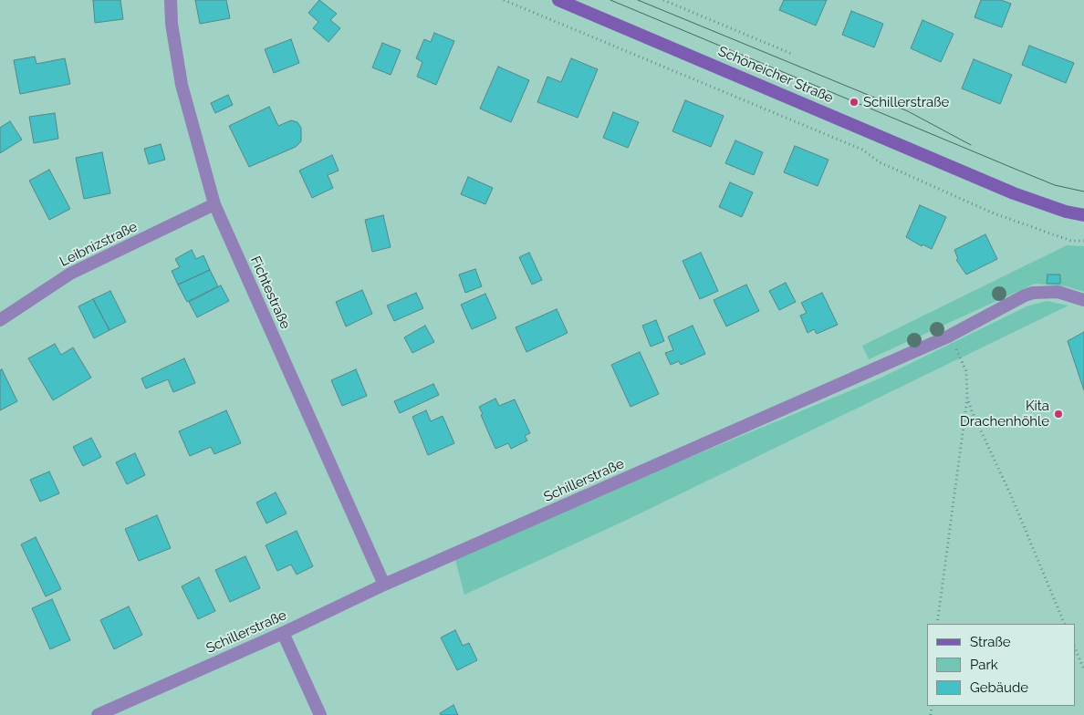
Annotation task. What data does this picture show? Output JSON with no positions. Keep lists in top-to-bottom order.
{
  "streets": {
    "main road": ["Schöneicher Straße"],
    "street": ["Leibnizstraße", "Fichtestraße", "Schillerstraße"]
  },
  "crossings": [
    ["Leibnizstraße", "Fichtestraße"],
    ["Fichtestraße", "Schillerstraße"]
  ],
  "places": ["Schillerstraße", "Kita Drachenhöhle"],
  "legend": ["Straße", "Park", "Gebäude"]
}
